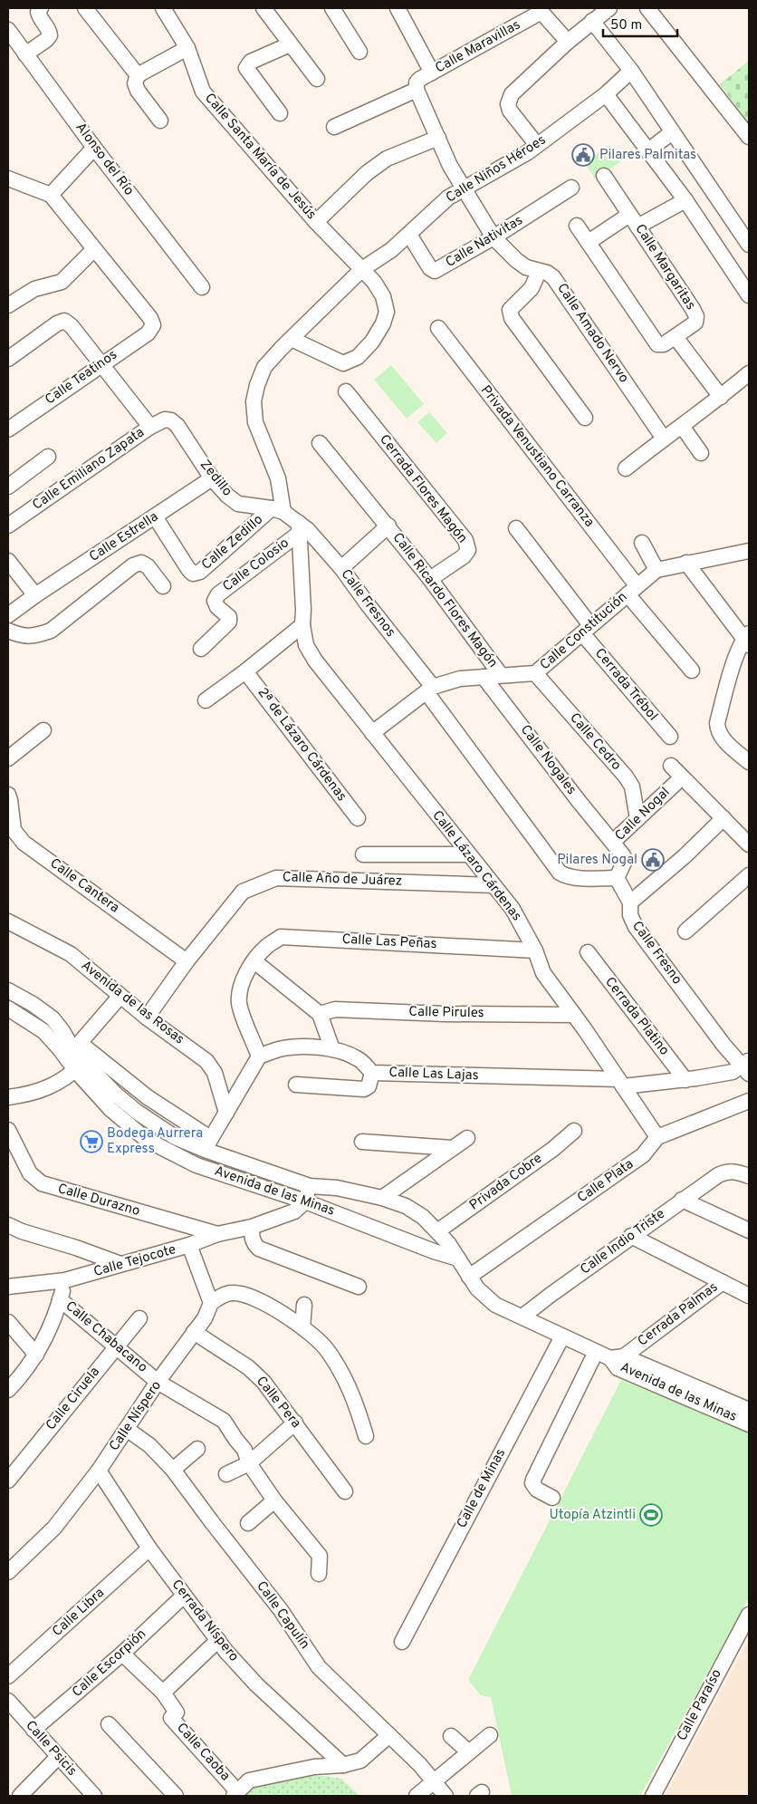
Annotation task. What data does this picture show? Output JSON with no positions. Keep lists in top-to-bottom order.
{
  "streets": {
    "street": [
      "Calle Maravillas",
      "Calle Santa María de Jesús",
      "Alonso del Río",
      "Calle Niños Héroes",
      "Calle Nativitas",
      "Calle Margaritas",
      "Calle Amado Nervo",
      "Calle Teatinos",
      "Privada Venustiano Carranza",
      "Calle Emiliano Zapata",
      "Zedillo",
      "Cerrada Flores Magón",
      "Calle Estrella",
      "Calle Zedillo",
      "Calle Colosio",
      "Calle Ricardo Flores Magón",
      "Calle Fresnos",
      "Calle Constitución",
      "Cerrada Trébol",
      "Calle Cedro",
      "2ª de Lázaro Cárdenas",
      "Calle Nogales",
      "Calle Nogal",
      "Calle Lázaro Cárdenas",
      "Calle Año de Juárez",
      "Calle Cantera",
      "Calle Las Peñas",
      "Calle Fresno",
      "Avenida de las Rosas",
      "Calle Pirules",
      "Cerrada Platino",
      "Calle Las Lajas",
      "Calle Plata",
      "Privada Cobre",
      "Avenida de las Minas",
      "Calle Durazno",
      "Calle Indio Triste",
      "Calle Tejocote",
      "Cerrada Palmas",
      "Calle Chabacano",
      "Calle Ciruela",
      "Calle Pera",
      "Calle Níspero",
      "Calle de Minas",
      "Calle Libra",
      "Calle Capulín",
      "Cerrada Níspero",
      "Calle Escorpión",
      "Calle Paraíso",
      "Calle Psicis",
      "Calle Caoba"
    ]
  },
  "crossings": [
    ["Calle Maravillas", "Calle Amado Nervo"],
    ["Calle Santa María de Jesús", "Calle Niños Héroes"],
    ["Calle Niños Héroes", "Calle Nativitas"],
    ["Calle Niños Héroes", "Calle Amado Nervo"],
    ["Calle Niños Héroes", "Zedillo"],
    ["Calle Niños Héroes", "Calle Zedillo"],
    ["Calle Nativitas", "Calle Amado Nervo"],
    ["Privada Venustiano Carranza", "Calle Constitución"],
    ["Calle Emiliano Zapata", "Zedillo"],
    ["Zedillo", "Calle Estrella"],
    ["Zedillo", "Calle Zedillo"],
    ["Zedillo", "Calle Colosio"],
    ["Zedillo", "Calle Fresnos"],
    ["Zedillo", "Calle Lázaro Cárdenas"],
    ["Cerrada Flores Magón", "Calle Ricardo Flores Magón"],
    ["Calle Estrella", "Calle Zedillo"],
    ["Calle Colosio", "Calle Fresnos"],
    ["Calle Colosio", "Calle Lázaro Cárdenas"],
    ["Calle Ricardo Flores Magón", "Calle Constitución"],
    ["Calle Fresnos", "Calle Constitución"],
    ["Calle Fresnos", "Calle Lázaro Cárdenas"],
    ["Calle Constitución", "Cerrada Trébol"],
    ["Calle Constitución", "Calle Cedro"],
    ["Calle Constitución", "Calle Nogales"],
    ["Calle Constitución", "Calle Lázaro Cárdenas"],
    ["Calle Cedro", "Calle Nogal"],
    ["Calle Nogales", "Calle Nogal"],
    ["Calle Nogal", "Calle Fresno"],
    ["Calle Lázaro Cárdenas", "Calle Año de Juárez"],
    ["Calle Lázaro Cárdenas", "Calle Las Peñas"],
    ["Calle Lázaro Cárdenas", "Calle Pirules"],
    ["Calle Lázaro Cárdenas", "Calle Las Lajas"],
    ["Calle Lázaro Cárdenas", "Calle Plata"],
    ["Calle Año de Juárez", "Calle Cantera"],
    ["Calle Año de Juárez", "Avenida de las Rosas"],
    ["Calle Las Peñas", "Calle Las Lajas"],
    ["Calle Fresno", "Calle Las Lajas"],
    ["Cerrada Platino", "Calle Las Lajas"],
    ["Calle Plata", "Avenida de las Minas"],
    ["Privada Cobre", "Avenida de las Minas"],
    ["Avenida de las Minas", "Calle Indio Triste"],
    ["Avenida de las Minas", "Calle Tejocote"],
    ["Avenida de las Minas", "Cerrada Palmas"],
    ["Avenida de las Minas", "Calle de Minas"],
    ["Calle Durazno", "Calle Tejocote"],
    ["Calle Chabacano", "Calle Ciruela"],
    ["Calle Chabacano", "Calle Níspero"],
    ["Calle Pera", "Calle Níspero"],
    ["Calle Níspero", "Calle Capulín"],
    ["Calle Níspero", "Cerrada Níspero"],
    ["Calle Libra", "Cerrada Níspero"],
    ["Cerrada Níspero", "Calle Escorpión"],
    ["Calle Escorpión", "Calle Psicis"]
  ],
  "places": {
    "public building": ["Pilares Palmitas", "Pilares Nogal"],
    "supermarket": ["Bodega Aurrera Express"],
    "sports": ["Utopía Atzintli"]
  },
  "scale_bar": "50 m"
}
